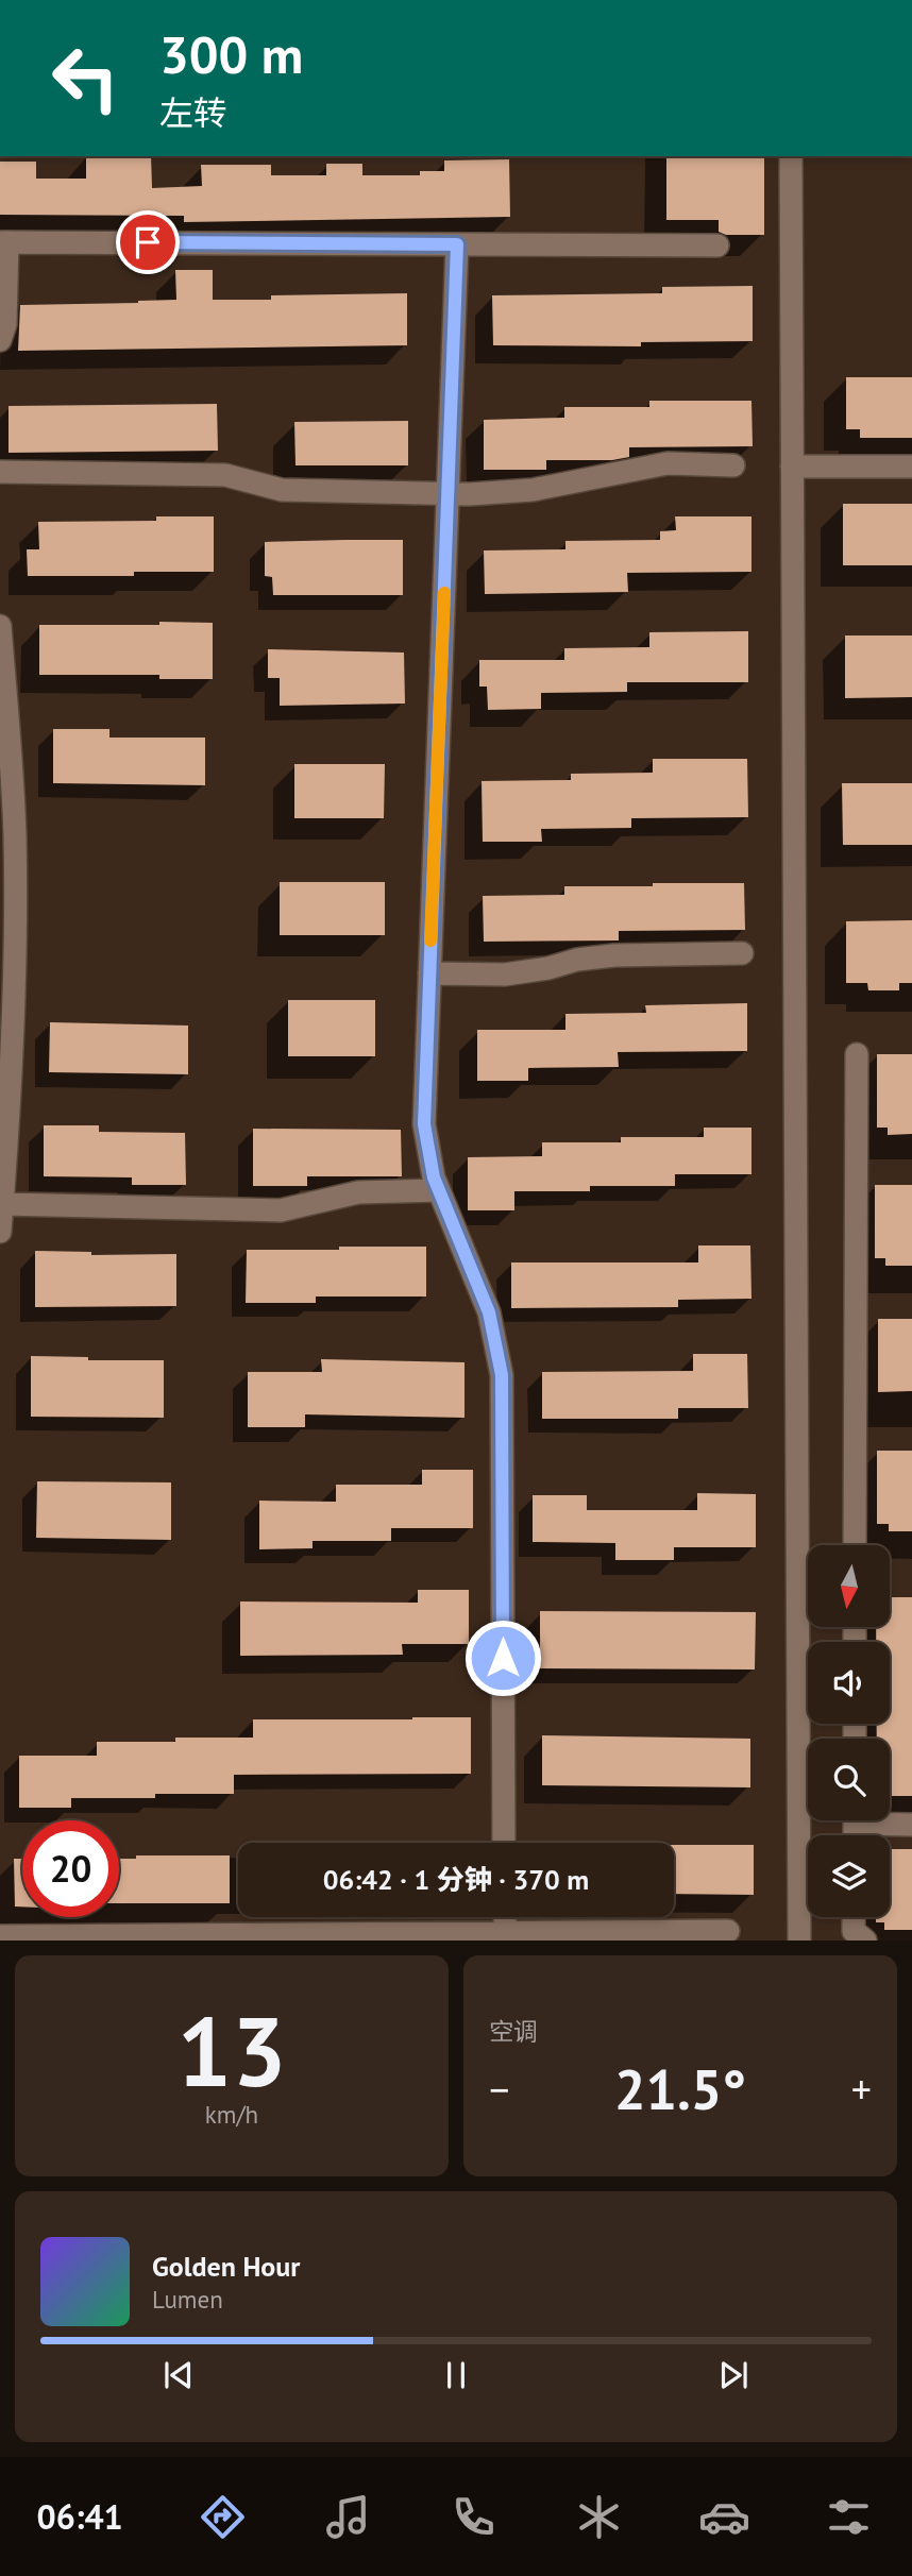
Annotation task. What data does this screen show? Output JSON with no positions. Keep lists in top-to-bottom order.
{
  "north": "bottom",
  "page": {
    "turn": ["300 m", "左转"],
    "limit": "20",
    "trip": "06:42 · 1 分钟 · 370 m",
    "tile": [
      ["13", "km/h"],
      "空调"
    ],
    "heat": ["−", "21.5°", "+"],
    "song": ["Golden Hour", "Lumen"],
    "tabs": "06:41"
  }
}
